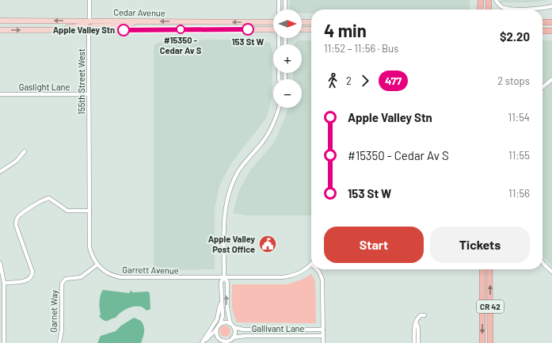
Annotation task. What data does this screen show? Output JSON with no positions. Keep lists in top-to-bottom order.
{
  "streets": {
    "highway": ["CR 42"],
    "main road": ["Cedar Avenue"],
    "street": [
      "155th Street West",
      "Gaslight Lane",
      "Garrett Avenue",
      "Garnet Way",
      "Gallivant Lane"
    ]
  },
  "crossings": [
    ["Cedar Avenue", "155th Street West"],
    ["155th Street West", "Gaslight Lane"],
    ["155th Street West", "Garrett Avenue"],
    ["Garrett Avenue", "Garnet Way"]
  ],
  "places": {
    "other": ["#15350 - Cedar Av S", "153 St W", "Apple Valley Stn"],
    "public building": ["Apple Valley Post Office"]
  },
  "lines": ["bus line 477"],
  "north": "right",
  "page": {
    "map_buttons": ["+", "−"],
    "heading": ["4 min", "11:52 – 11:56 · Bus", "$2.20"],
    "legs": ["2", "477", "2 stops"],
    "list": [
      {
        "name": "Apple Valley Stn",
        "value": "11:54"
      },
      {
        "name": "#15350 - Cedar Av S",
        "value": "11:55"
      },
      {
        "name": "153 St W",
        "value": "11:56"
      }
    ],
    "buttons": ["Start", "Tickets"]
  }
}
